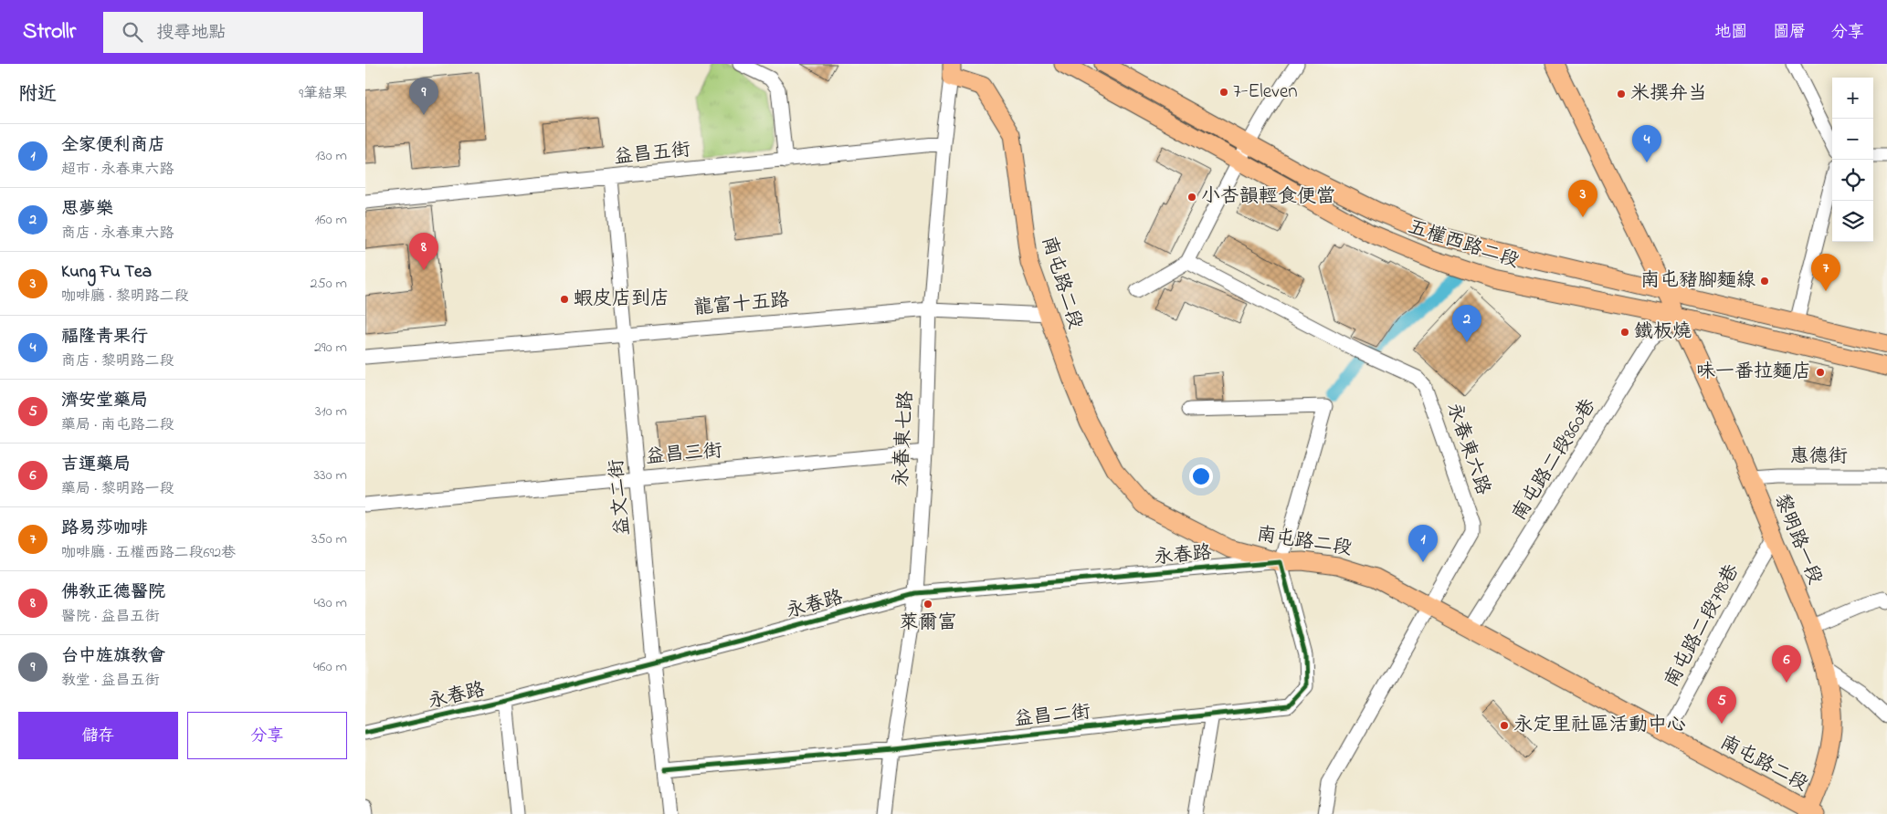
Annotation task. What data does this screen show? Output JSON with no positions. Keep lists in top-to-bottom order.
{
  "streets": {
    "main road": ["五權西路二段", "南屯路二段", "黎明路一段"],
    "street": [
      "益昌五街",
      "龍富十五路",
      "永春東七路",
      "永春東六路",
      "益昌三街",
      "惠德街",
      "南屯路二段860巷",
      "益文二街",
      "永春路",
      "南屯路二段798巷",
      "益昌二街"
    ]
  },
  "crossings": [
    ["益昌五街", "永春東七路"],
    ["益昌五街", "益文二街"],
    ["五權西路二段", "南屯路二段860巷"],
    ["五權西路二段", "黎明路一段"],
    ["南屯路二段", "龍富十五路"],
    ["南屯路二段", "永春東七路"],
    ["南屯路二段", "永春東六路"],
    ["南屯路二段", "南屯路二段860巷"],
    ["南屯路二段", "黎明路一段"],
    ["南屯路二段", "永春路"],
    ["南屯路二段", "南屯路二段798巷"],
    ["南屯路二段", "益昌二街"],
    ["龍富十五路", "永春東七路"],
    ["龍富十五路", "益文二街"],
    ["永春東七路", "益昌三街"],
    ["永春東七路", "永春路"],
    ["永春東七路", "益昌二街"],
    ["益昌三街", "益文二街"],
    ["惠德街", "黎明路一段"],
    ["南屯路二段860巷", "黎明路一段"],
    ["益文二街", "永春路"],
    ["益文二街", "益昌二街"],
    ["黎明路一段", "南屯路二段798巷"],
    ["永春路", "益昌二街"]
  ],
  "places": [
    "7-Eleven",
    "米撰弁当",
    "小杏韻輕食便當",
    "南屯豬腳麵線",
    "蝦皮店到店",
    "鐵板燒",
    "味一番拉麵店",
    "萊爾富",
    "永定里社區活動中心"
  ],
  "page": {
    "header": "Strollr",
    "search": "搜尋地點",
    "nav": ["地圖", "圖層", "分享"],
    "heading": ["附近", "9筆結果"],
    "map_buttons": ["+", "−"],
    "pins": [
      "9",
      "4",
      "3",
      "8",
      "7",
      "2",
      "1",
      "6",
      "5"
    ],
    "list": [
      {
        "mark": "1",
        "name": "全家便利商店",
        "note": "超市 · 永春東六路",
        "value": "130 m"
      },
      {
        "mark": "2",
        "name": "思夢樂",
        "note": "商店 · 永春東六路",
        "value": "160 m"
      },
      {
        "mark": "3",
        "name": "Kung Fu Tea",
        "note": "咖啡廳 · 黎明路二段",
        "value": "250 m"
      },
      {
        "mark": "4",
        "name": "福隆青果行",
        "note": "商店 · 黎明路二段",
        "value": "290 m"
      },
      {
        "mark": "5",
        "name": "濟安堂藥局",
        "note": "藥局 · 南屯路二段",
        "value": "310 m"
      },
      {
        "mark": "6",
        "name": "吉運藥局",
        "note": "藥局 · 黎明路一段",
        "value": "330 m"
      },
      {
        "mark": "7",
        "name": "路易莎咖啡",
        "note": "咖啡廳 · 五權西路二段692巷",
        "value": "350 m"
      },
      {
        "mark": "8",
        "name": "佛教正德醫院",
        "note": "醫院 · 益昌五街",
        "value": "430 m"
      },
      {
        "mark": "9",
        "name": "台中旌旗教會",
        "note": "教堂 · 益昌五街",
        "value": "460 m"
      }
    ],
    "buttons": ["儲存", "分享"]
  }
}
